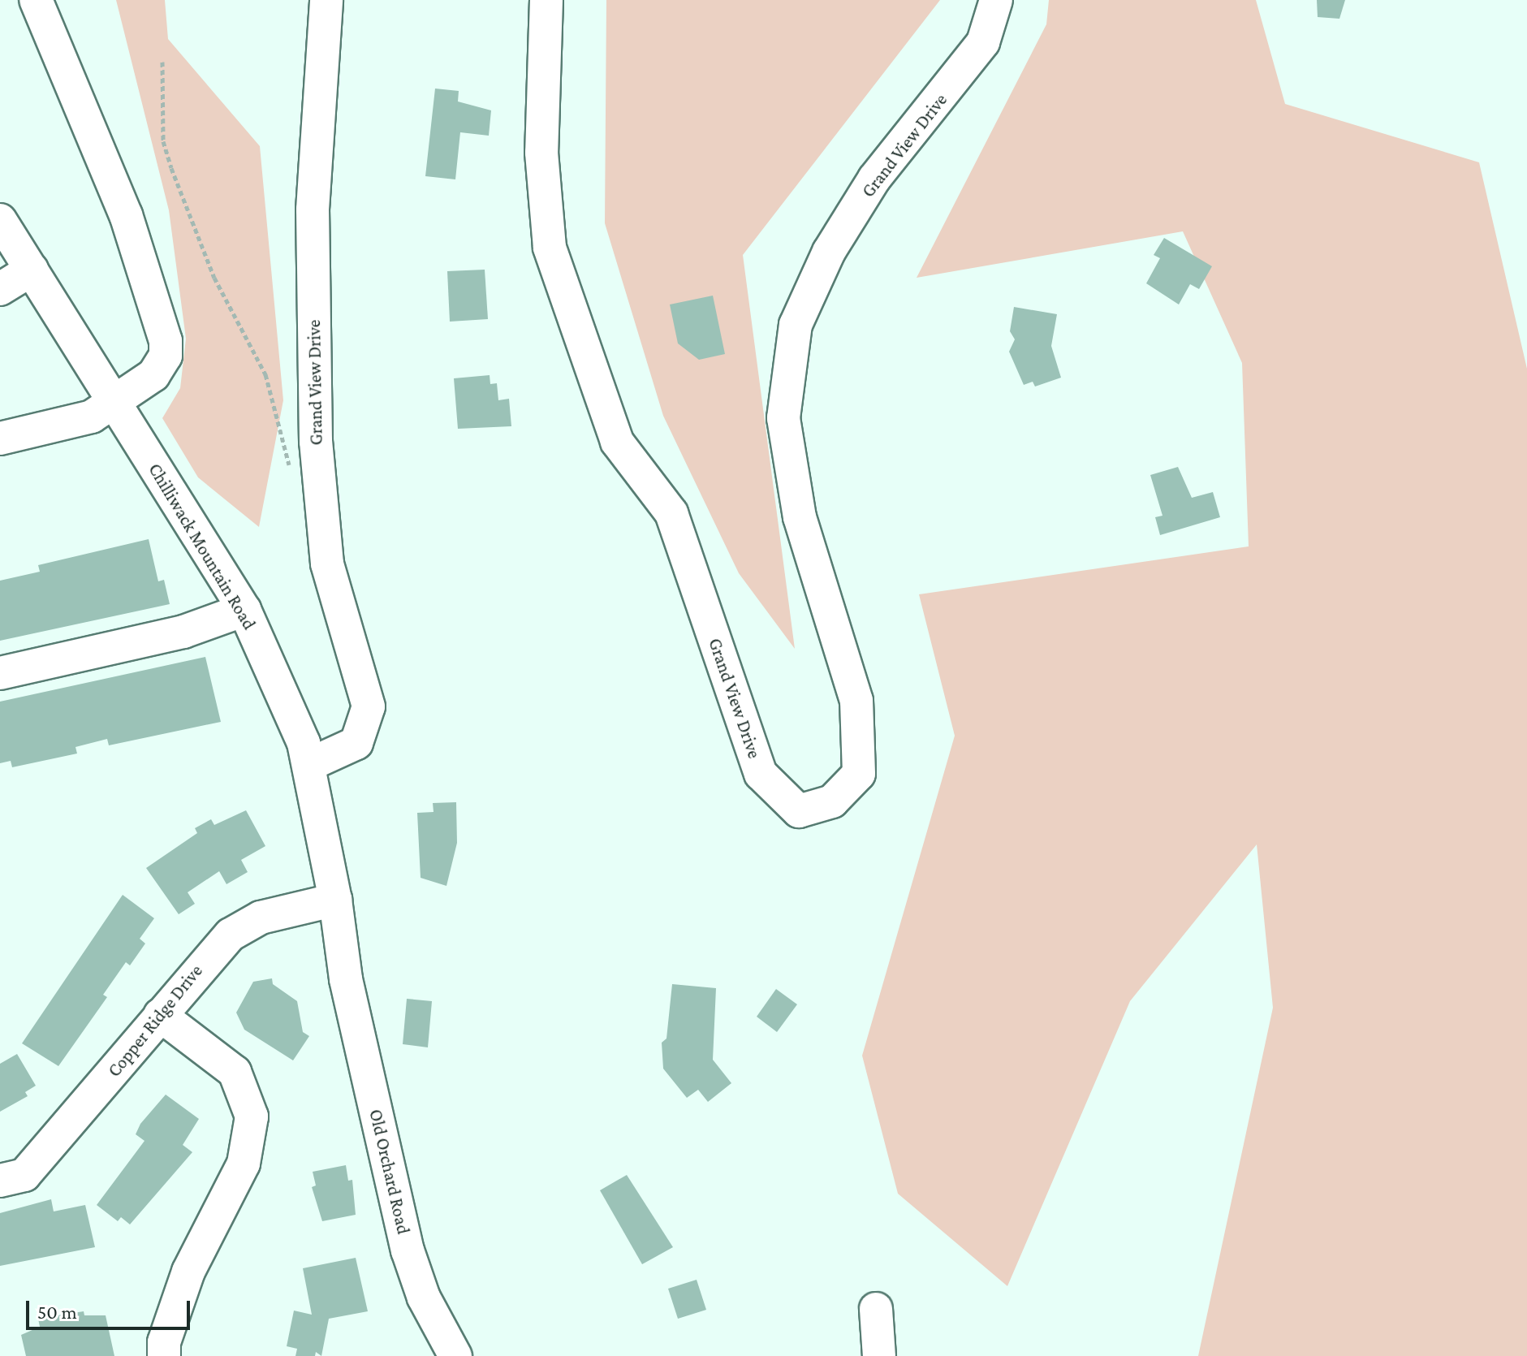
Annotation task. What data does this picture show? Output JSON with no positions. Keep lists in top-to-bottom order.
{
  "streets": {
    "street": [
      "Grand View Drive",
      "Chilliwack Mountain Road",
      "Copper Ridge Drive",
      "Old Orchard Road"
    ]
  },
  "crossings": [
    ["Grand View Drive", "Chilliwack Mountain Road"],
    ["Chilliwack Mountain Road", "Copper Ridge Drive"],
    ["Chilliwack Mountain Road", "Old Orchard Road"]
  ],
  "scale_bar": "50 m"
}
